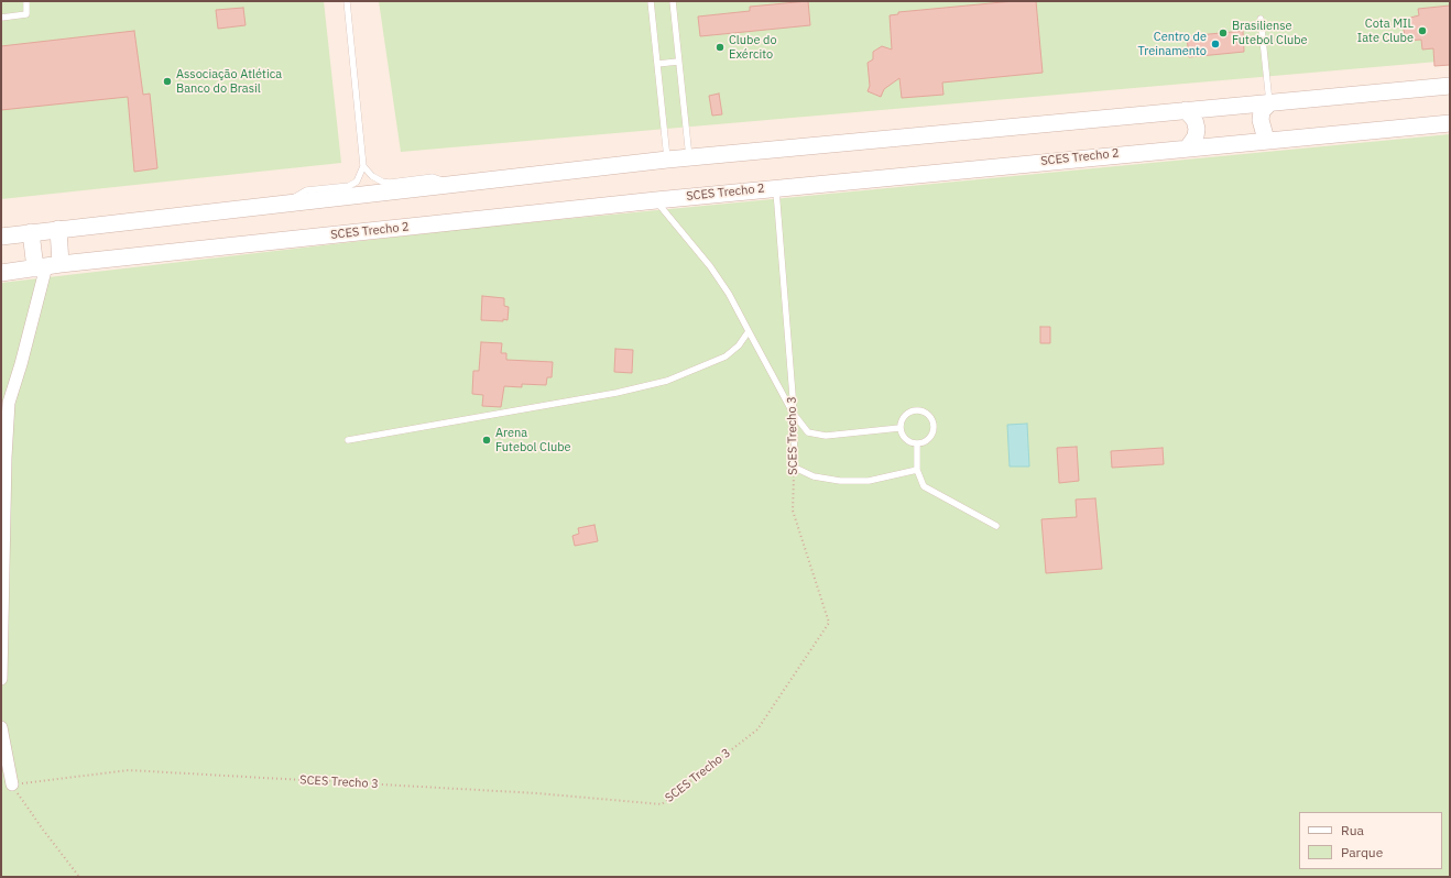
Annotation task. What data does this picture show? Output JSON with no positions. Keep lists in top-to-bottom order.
{
  "streets": {
    "main road": ["SCES Trecho 2"],
    "lane": ["SCES Trecho 3"]
  },
  "crossings": [
    ["SCES Trecho 2", "SCES Trecho 3"]
  ],
  "places": [
    "Cota MIL Iate Clube",
    "Brasiliense Futebol Clube",
    "Centro de Treinamento",
    "Clube do Exército",
    "Associação Atlética Banco do Brasil",
    "Arena Futebol Clube"
  ],
  "legend": ["Rua", "Parque"]
}
